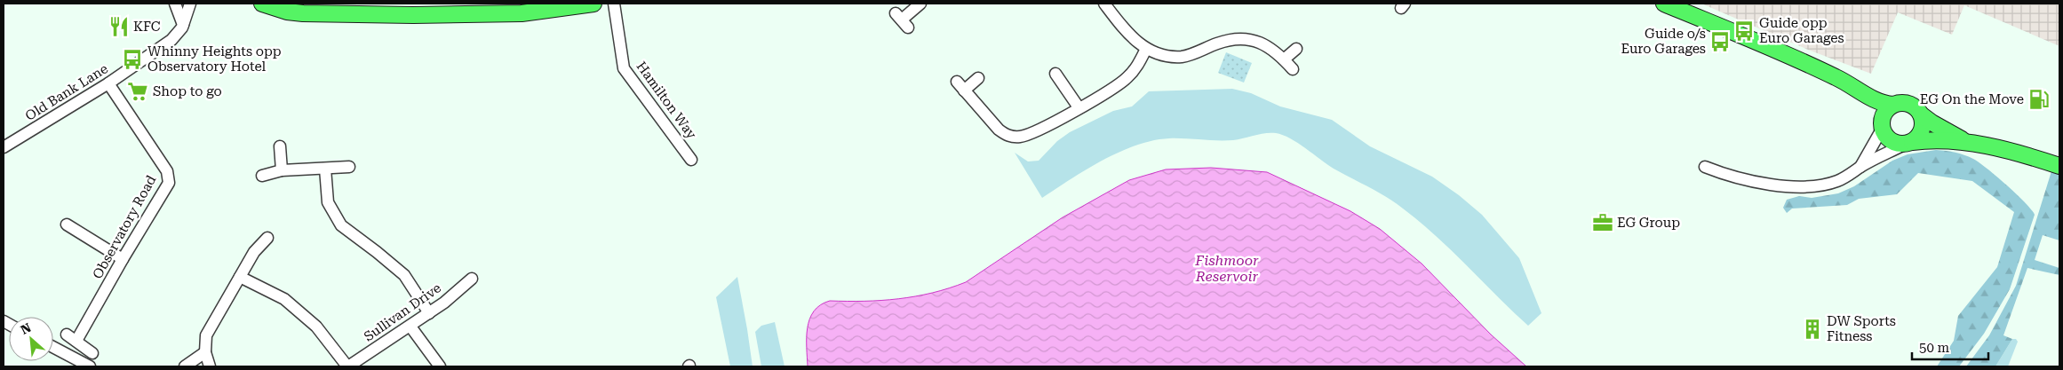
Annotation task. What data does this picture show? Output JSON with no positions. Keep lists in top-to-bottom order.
{
  "streets": {
    "street": [
      "Old Bank Lane",
      "Hamilton Way",
      "Observatory Road",
      "Sullivan Drive"
    ]
  },
  "crossings": [
    ["Old Bank Lane", "Observatory Road"]
  ],
  "water": ["Fishmoor Reservoir"],
  "places": {
    "restaurant": ["KFC"],
    "bus stop": ["Guide opp Euro Garages", "Guide o/s Euro Garages", "Whinny Heights opp Observatory Hotel"],
    "supermarket": ["Shop to go"],
    "fuel station": ["EG On the Move"],
    "office": ["EG Group"],
    "building": ["DW Sports Fitness"]
  },
  "scale_bar": "50 m",
  "north": "top left"
}
